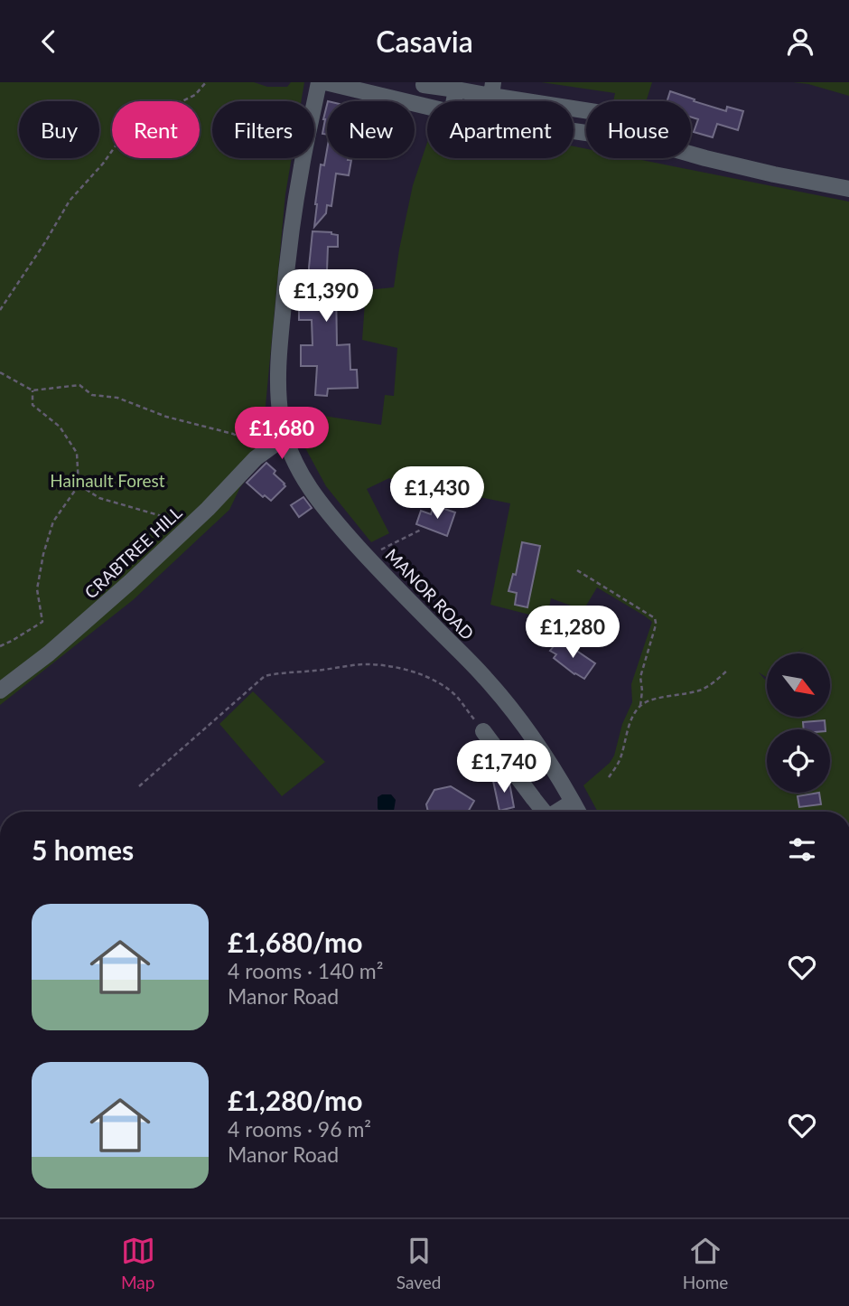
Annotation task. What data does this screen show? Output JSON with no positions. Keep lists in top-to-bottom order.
{
  "streets": {
    "street": ["CRABTREE HILL", "MANOR ROAD"]
  },
  "crossings": [
    ["CRABTREE HILL", "MANOR ROAD"]
  ],
  "parks": ["Hainault Forest"],
  "north": "bottom right",
  "page": {
    "header": "Casavia",
    "chip": [
      "Buy",
      "Rent",
      "Filters",
      "New",
      "Apartment",
      "House"
    ],
    "price": [
      "£1,390",
      "£1,680",
      "£1,430",
      "£1,280",
      "£1,740"
    ],
    "heading": "5 homes",
    "list": [
      {
        "name": "£1,680/mo",
        "note": "4 rooms · 140 m² · Manor Road"
      },
      {
        "name": "£1,280/mo",
        "note": "4 rooms · 96 m² · Manor Road"
      }
    ],
    "tabs": ["Map", "Saved", "Home"]
  }
}
